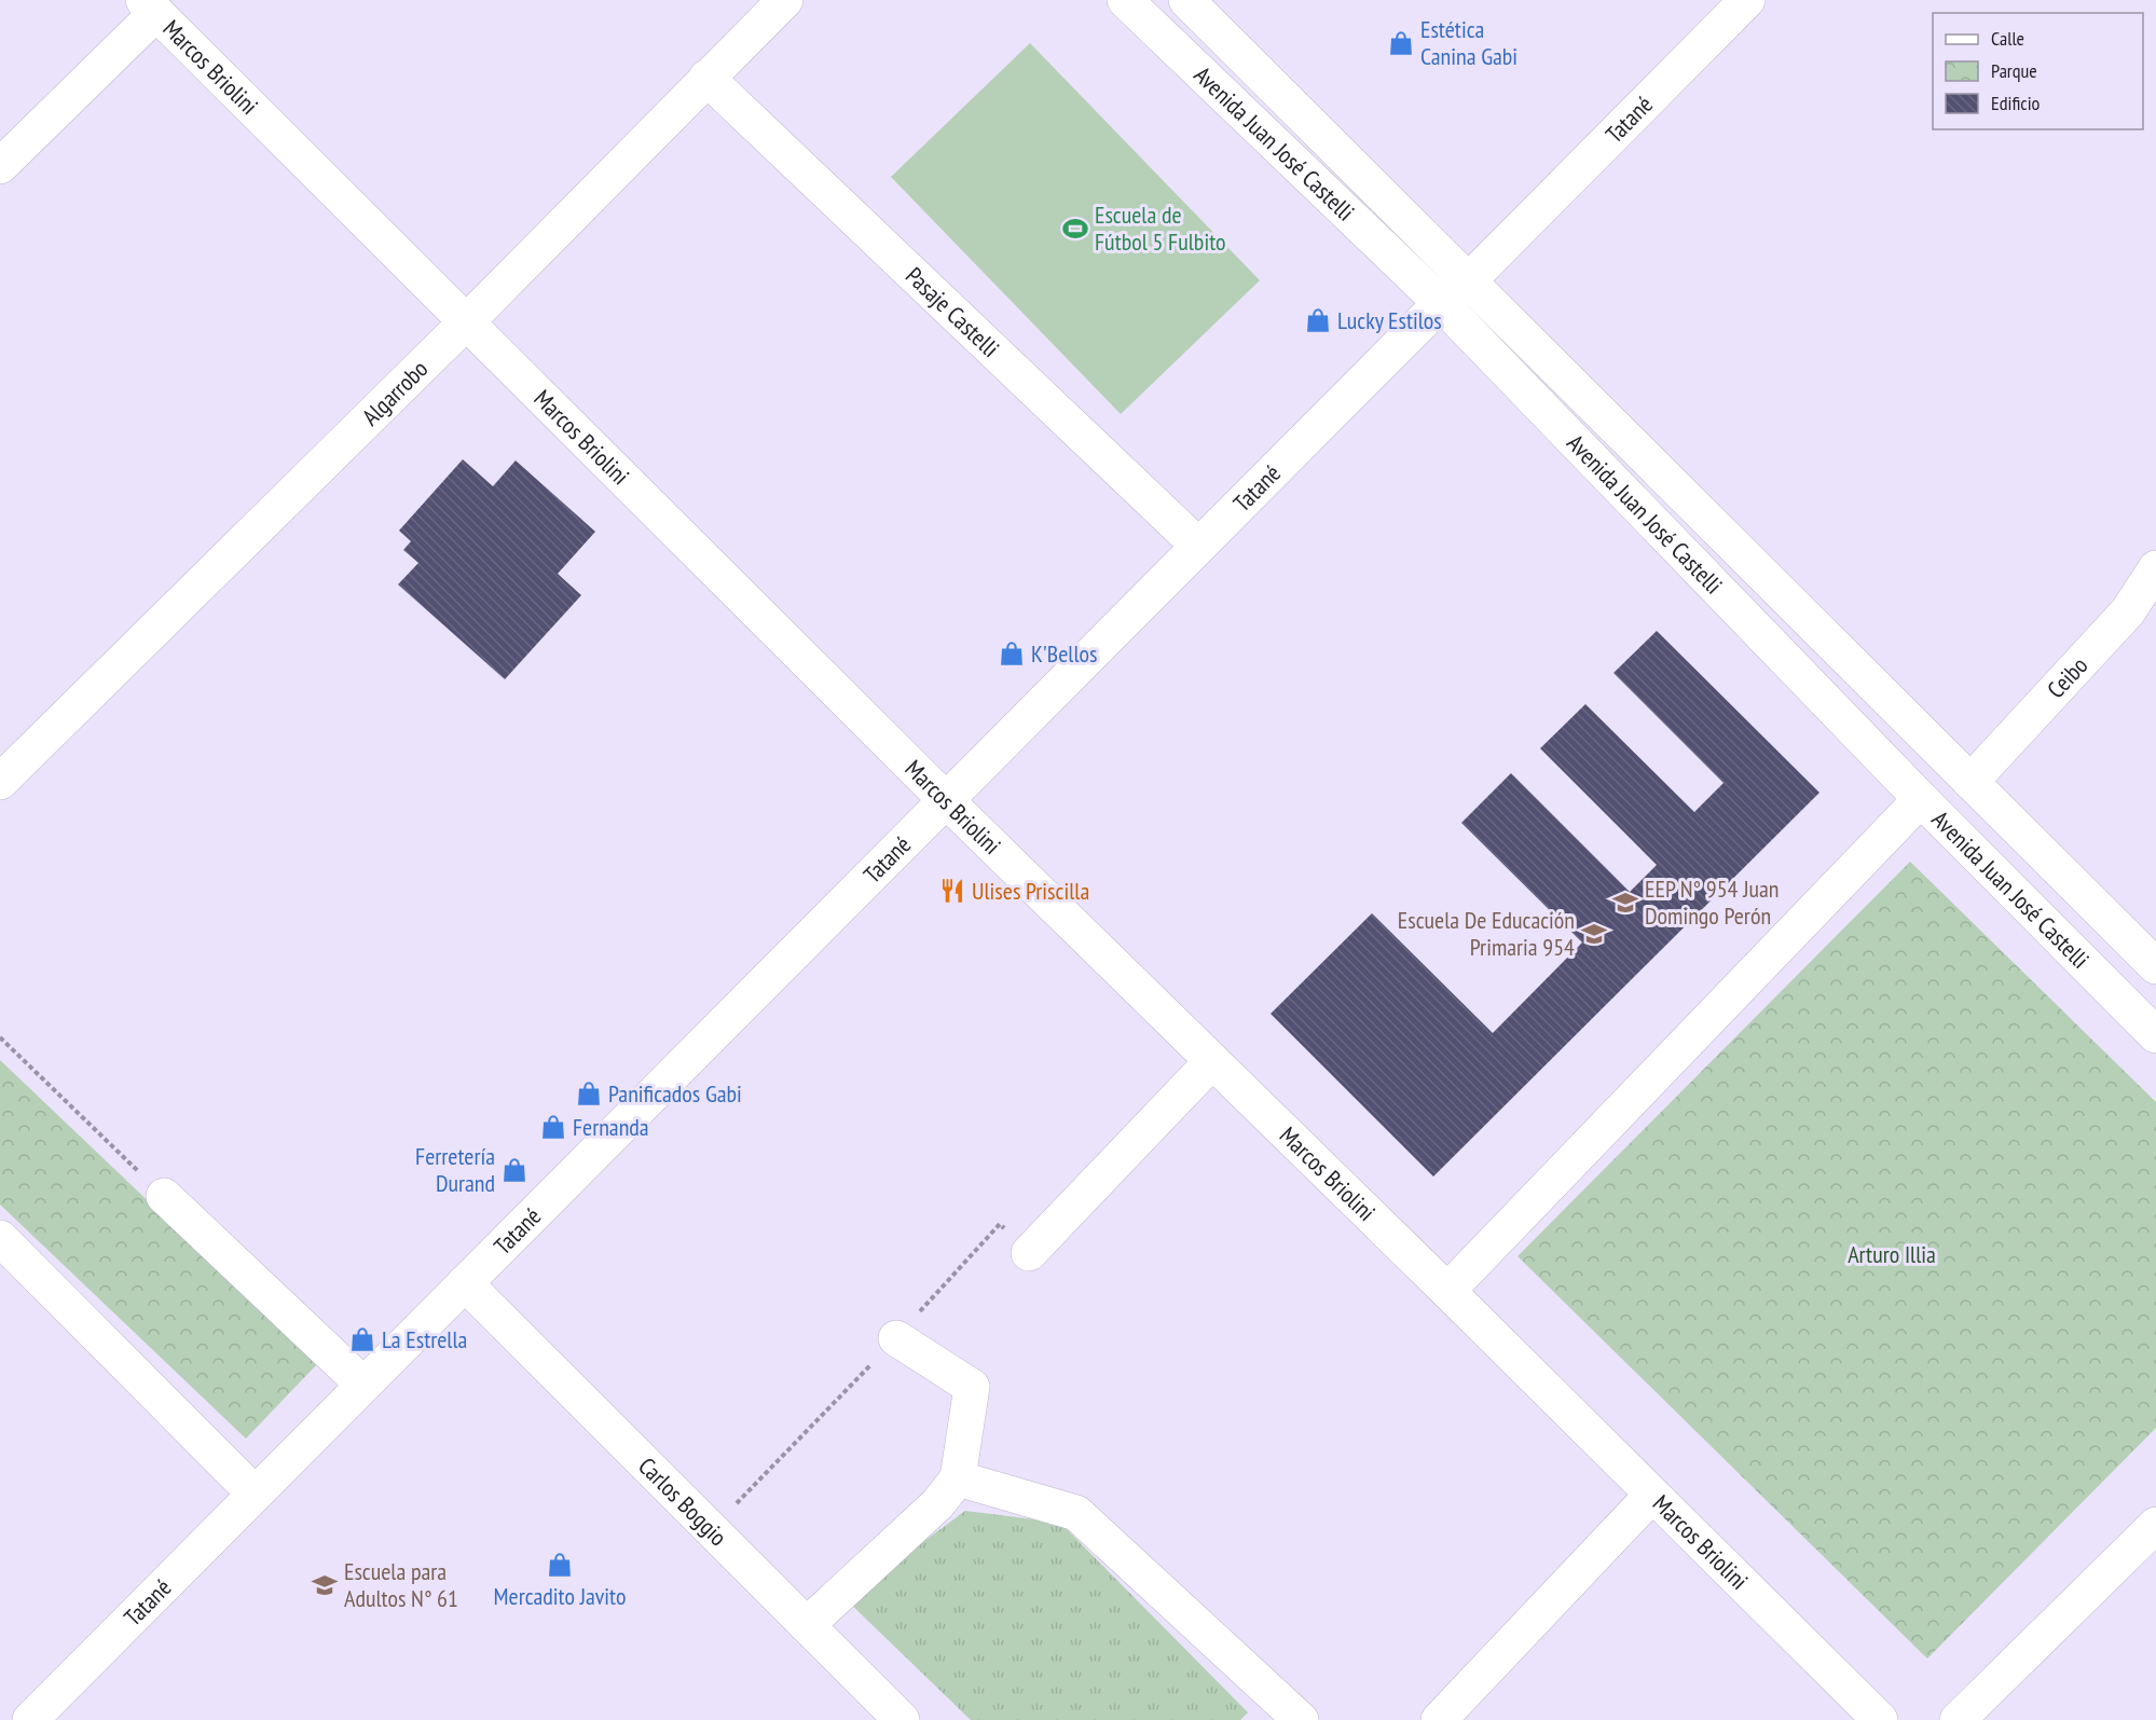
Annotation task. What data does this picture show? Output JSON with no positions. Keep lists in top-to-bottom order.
{
  "streets": {
    "street": [
      "Marcos Briolini",
      "Tatané",
      "Avenida Juan José Castelli",
      "Pasaje Castelli",
      "Algarrobo",
      "Ceibo",
      "Carlos Boggio"
    ]
  },
  "crossings": [
    ["Marcos Briolini", "Tatané"],
    ["Marcos Briolini", "Algarrobo"],
    ["Tatané", "Avenida Juan José Castelli"],
    ["Tatané", "Pasaje Castelli"],
    ["Tatané", "Carlos Boggio"],
    ["Avenida Juan José Castelli", "Ceibo"],
    ["Pasaje Castelli", "Algarrobo"]
  ],
  "parks": ["Arturo Illia"],
  "places": {
    "shop": [
      "Estética Canina Gabi",
      "Lucky Estilos",
      "K'Bellos",
      "Panificados Gabi",
      "Fernanda",
      "Ferretería Durand",
      "La Estrella",
      "Mercadito Javito"
    ],
    "sports": ["Escuela de Fútbol 5 Fulbito"],
    "restaurant": ["Ulises Priscilla"],
    "school or university": ["EEP N° 954 Juan Domingo Perón", "Escuela De Educación Primaria 954", "Escuela para Adultos N° 61"]
  },
  "legend": ["Calle", "Parque", "Edificio"]
}
